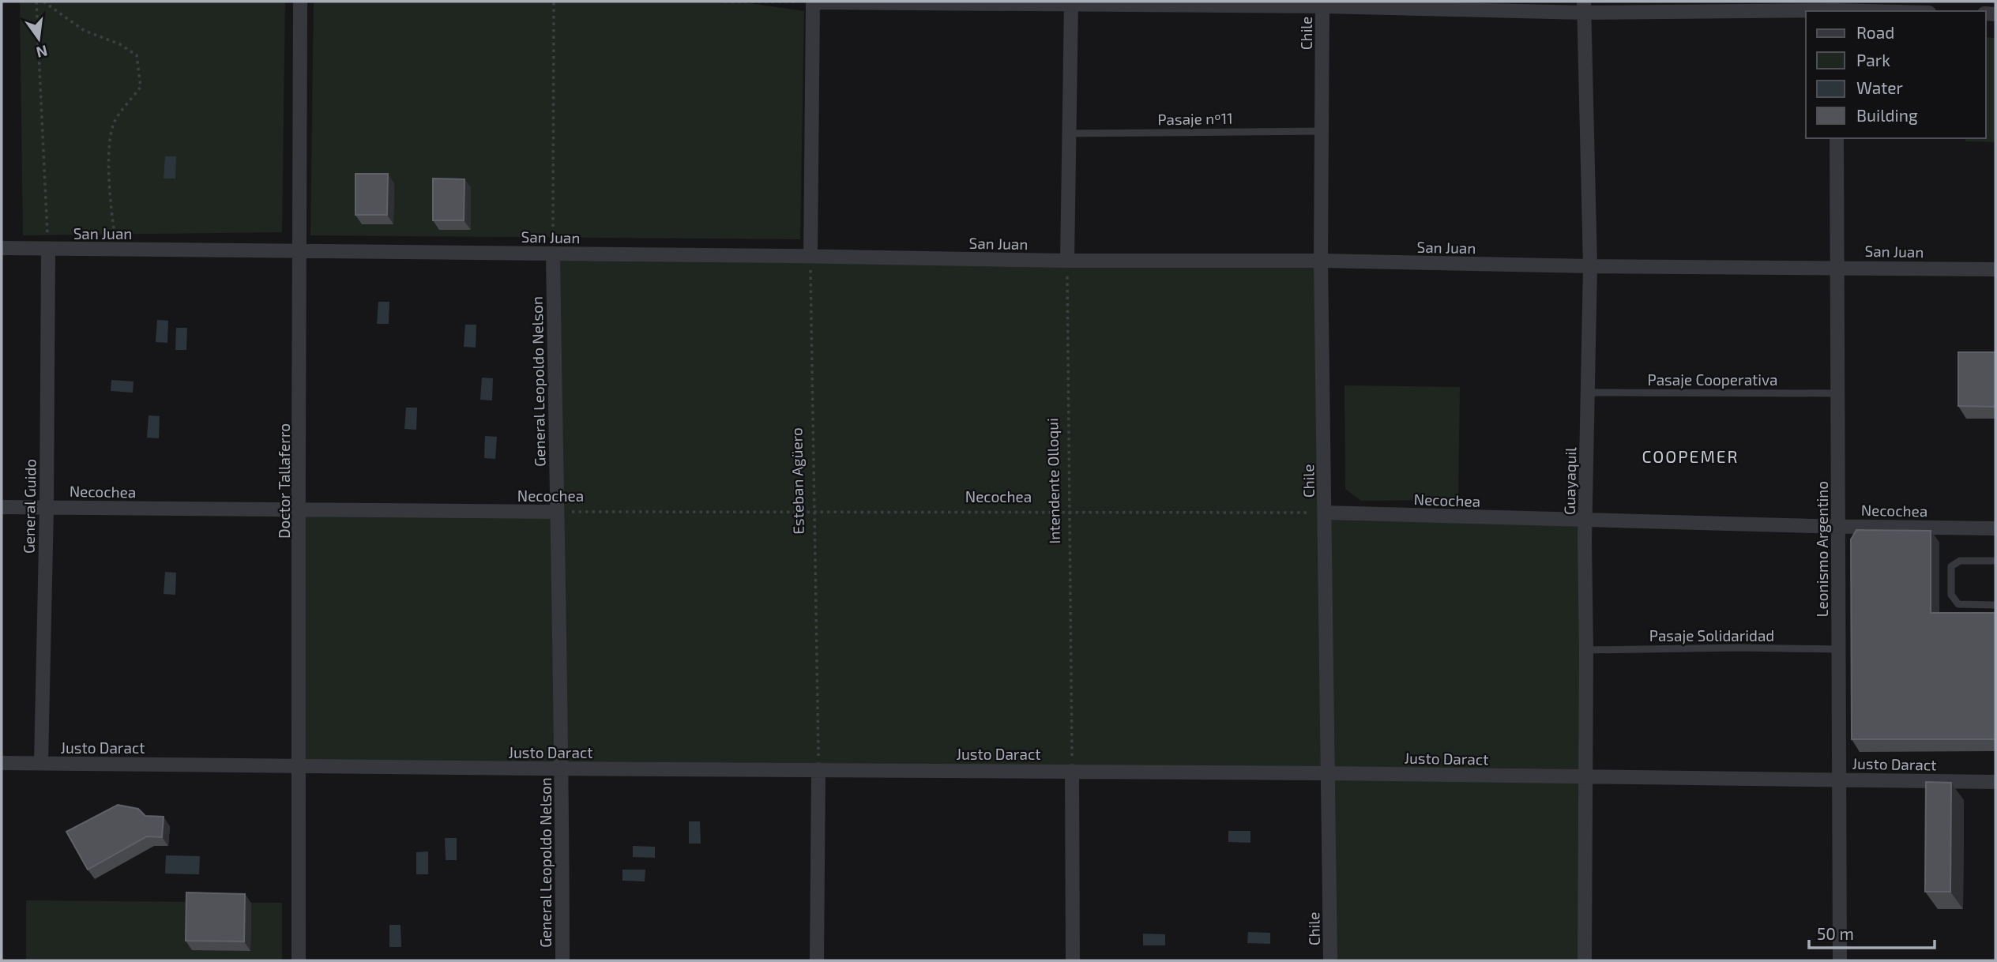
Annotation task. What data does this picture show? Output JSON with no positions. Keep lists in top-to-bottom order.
{
  "streets": {
    "street": [
      "Chile",
      "San Juan",
      "General Leopoldo Nelson",
      "Doctor Tallaferro",
      "Guayaquil",
      "Necochea",
      "General Guido",
      "Leonismo Argentino",
      "Justo Daract"
    ],
    "lane": ["Pasaje nº11", "Pasaje Cooperativa", "Pasaje Solidaridad"],
    "path": ["Esteban Agüero", "Intendente Olloqui"]
  },
  "crossings": [
    ["Chile", "Pasaje nº11"],
    ["Chile", "San Juan"],
    ["Chile", "Necochea"],
    ["Chile", "Justo Daract"],
    ["San Juan", "General Leopoldo Nelson"],
    ["San Juan", "Doctor Tallaferro"],
    ["San Juan", "Esteban Agüero"],
    ["San Juan", "Intendente Olloqui"],
    ["San Juan", "Guayaquil"],
    ["San Juan", "General Guido"],
    ["San Juan", "Leonismo Argentino"],
    ["Pasaje Cooperativa", "Guayaquil"],
    ["Pasaje Cooperativa", "Leonismo Argentino"],
    ["General Leopoldo Nelson", "Necochea"],
    ["General Leopoldo Nelson", "Justo Daract"],
    ["Doctor Tallaferro", "Necochea"],
    ["Doctor Tallaferro", "Justo Daract"],
    ["Esteban Agüero", "Necochea"],
    ["Esteban Agüero", "Justo Daract"],
    ["Intendente Olloqui", "Necochea"],
    ["Intendente Olloqui", "Justo Daract"],
    ["Guayaquil", "Necochea"],
    ["Guayaquil", "Pasaje Solidaridad"],
    ["Guayaquil", "Justo Daract"],
    ["Necochea", "General Guido"],
    ["Necochea", "Leonismo Argentino"],
    ["General Guido", "Justo Daract"],
    ["Leonismo Argentino", "Pasaje Solidaridad"],
    ["Leonismo Argentino", "Justo Daract"]
  ],
  "districts": ["COOPEMER"],
  "legend": [
    "Road",
    "Park",
    "Water",
    "Building"
  ],
  "scale_bar": "50 m",
  "north": "bottom"
}
